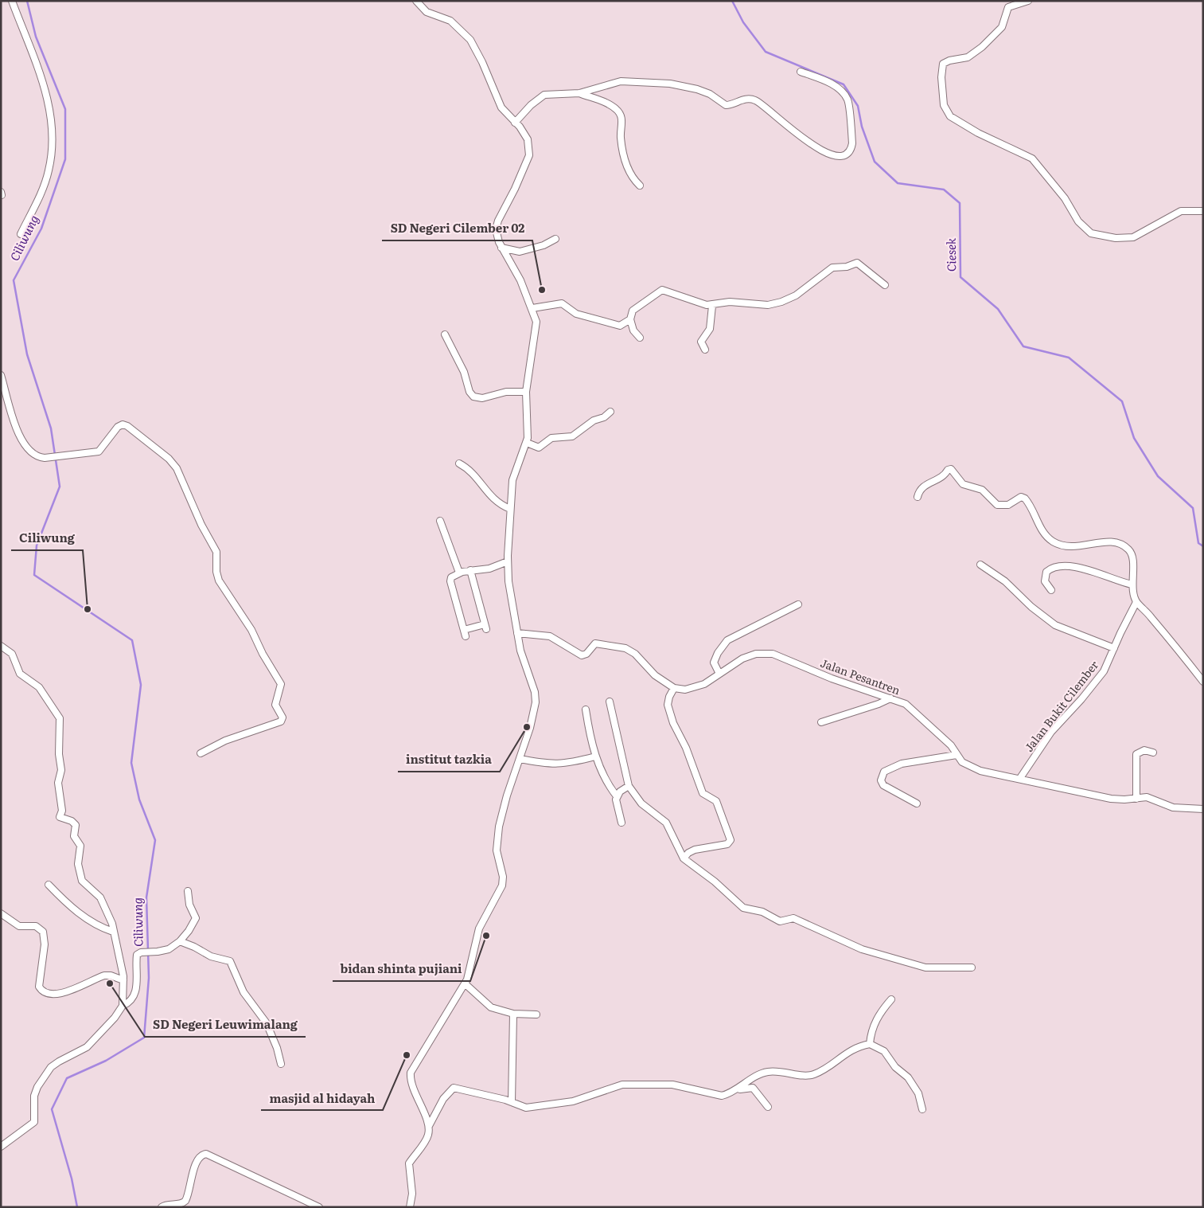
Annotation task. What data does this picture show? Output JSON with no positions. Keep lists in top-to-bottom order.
{
  "streets": {
    "street": ["Jalan Pesantren", "Jalan Bukit Cilember"]
  },
  "crossings": [
    ["Jalan Pesantren", "Jalan Bukit Cilember"]
  ],
  "water": ["Ciliwung", "Ciesek"],
  "places": [
    "SD Negeri Cilember 02",
    "Ciliwung",
    "institut tazkia",
    "bidan shinta pujiani",
    "SD Negeri Leuwimalang",
    "masjid al hidayah"
  ]
}
